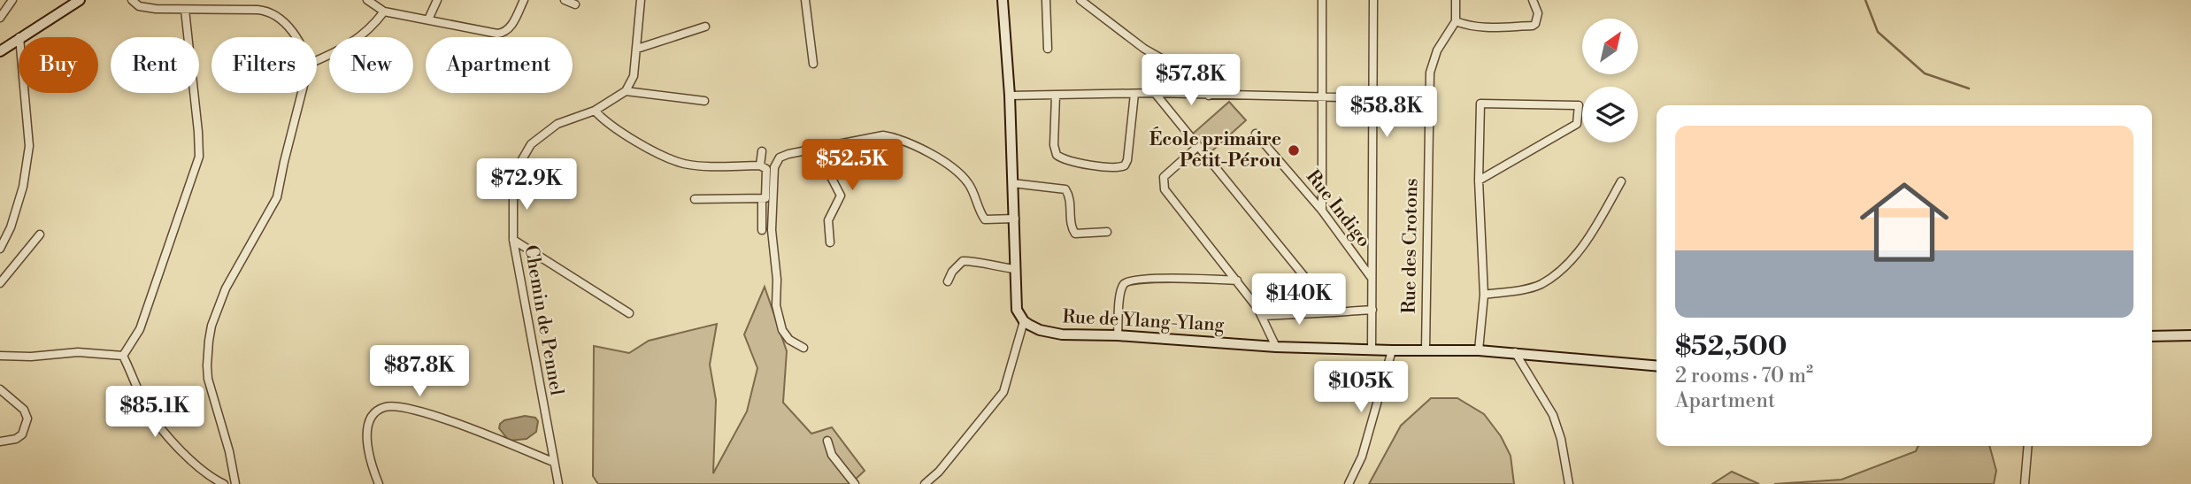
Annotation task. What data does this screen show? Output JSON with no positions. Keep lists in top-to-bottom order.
{
  "streets": {
    "street": [
      "Rue Indigo",
      "Rue des Crotons",
      "Chemin de Pennel",
      "Rue de Ylang-Ylang"
    ]
  },
  "crossings": [
    ["Rue des Crotons", "Rue de Ylang-Ylang"]
  ],
  "places": ["École primaire Petit-Pérou"],
  "north": "top right",
  "page": {
    "chip": [
      "Buy",
      "Rent",
      "Filters",
      "New",
      "Apartment"
    ],
    "price": [
      "$57.8K",
      "$58.8K",
      "$52.5K",
      "$72.9K",
      "$140K",
      "$87.8K",
      "$105K",
      "$85.1K"
    ],
    "list": [
      {
        "name": "$52,500",
        "note": "2 rooms · 70 m² · Apartment"
      }
    ]
  }
}
